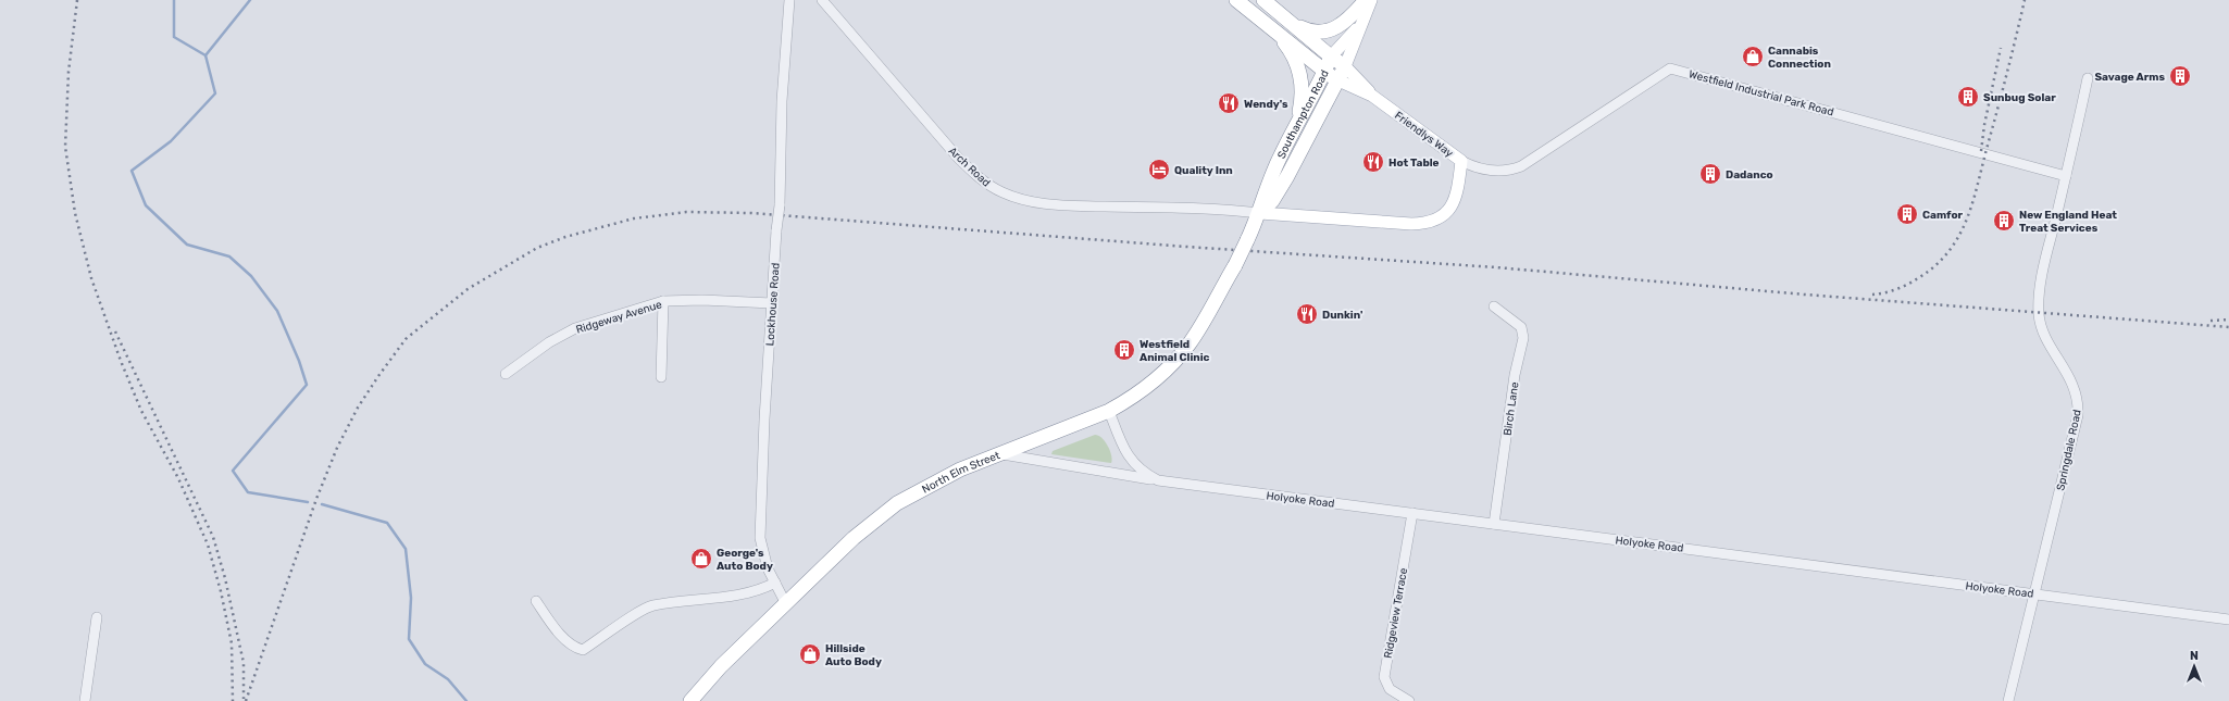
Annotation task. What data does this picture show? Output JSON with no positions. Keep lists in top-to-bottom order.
{
  "streets": {
    "highway": ["Southampton Road", "Friendlys Way", "North Elm Street"],
    "street": [
      "Westfield Industrial Park Road",
      "Arch Road",
      "Lockhouse Road",
      "Ridgeway Avenue",
      "Birch Lane",
      "Springdale Road",
      "Holyoke Road",
      "Ridgeview Terrace"
    ]
  },
  "crossings": [
    ["Westfield Industrial Park Road", "Friendlys Way"],
    ["Westfield Industrial Park Road", "Springdale Road"],
    ["Southampton Road", "Friendlys Way"],
    ["Southampton Road", "Arch Road"],
    ["Southampton Road", "North Elm Street"],
    ["Lockhouse Road", "Ridgeway Avenue"],
    ["Lockhouse Road", "North Elm Street"],
    ["Birch Lane", "Holyoke Road"],
    ["Springdale Road", "Holyoke Road"],
    ["North Elm Street", "Holyoke Road"],
    ["Holyoke Road", "Ridgeview Terrace"]
  ],
  "places": {
    "shop": ["Cannabis Connection", "George's Auto Body", "Hillside Auto Body"],
    "building": [
      "Savage Arms",
      "Sunbug Solar",
      "Dadanco",
      "Camfor",
      "New England Heat Treat Services",
      "Westfield Animal Clinic"
    ],
    "restaurant": ["Wendy's", "Hot Table", "Dunkin'"],
    "hotel": ["Quality Inn"]
  },
  "north": "top"
}
